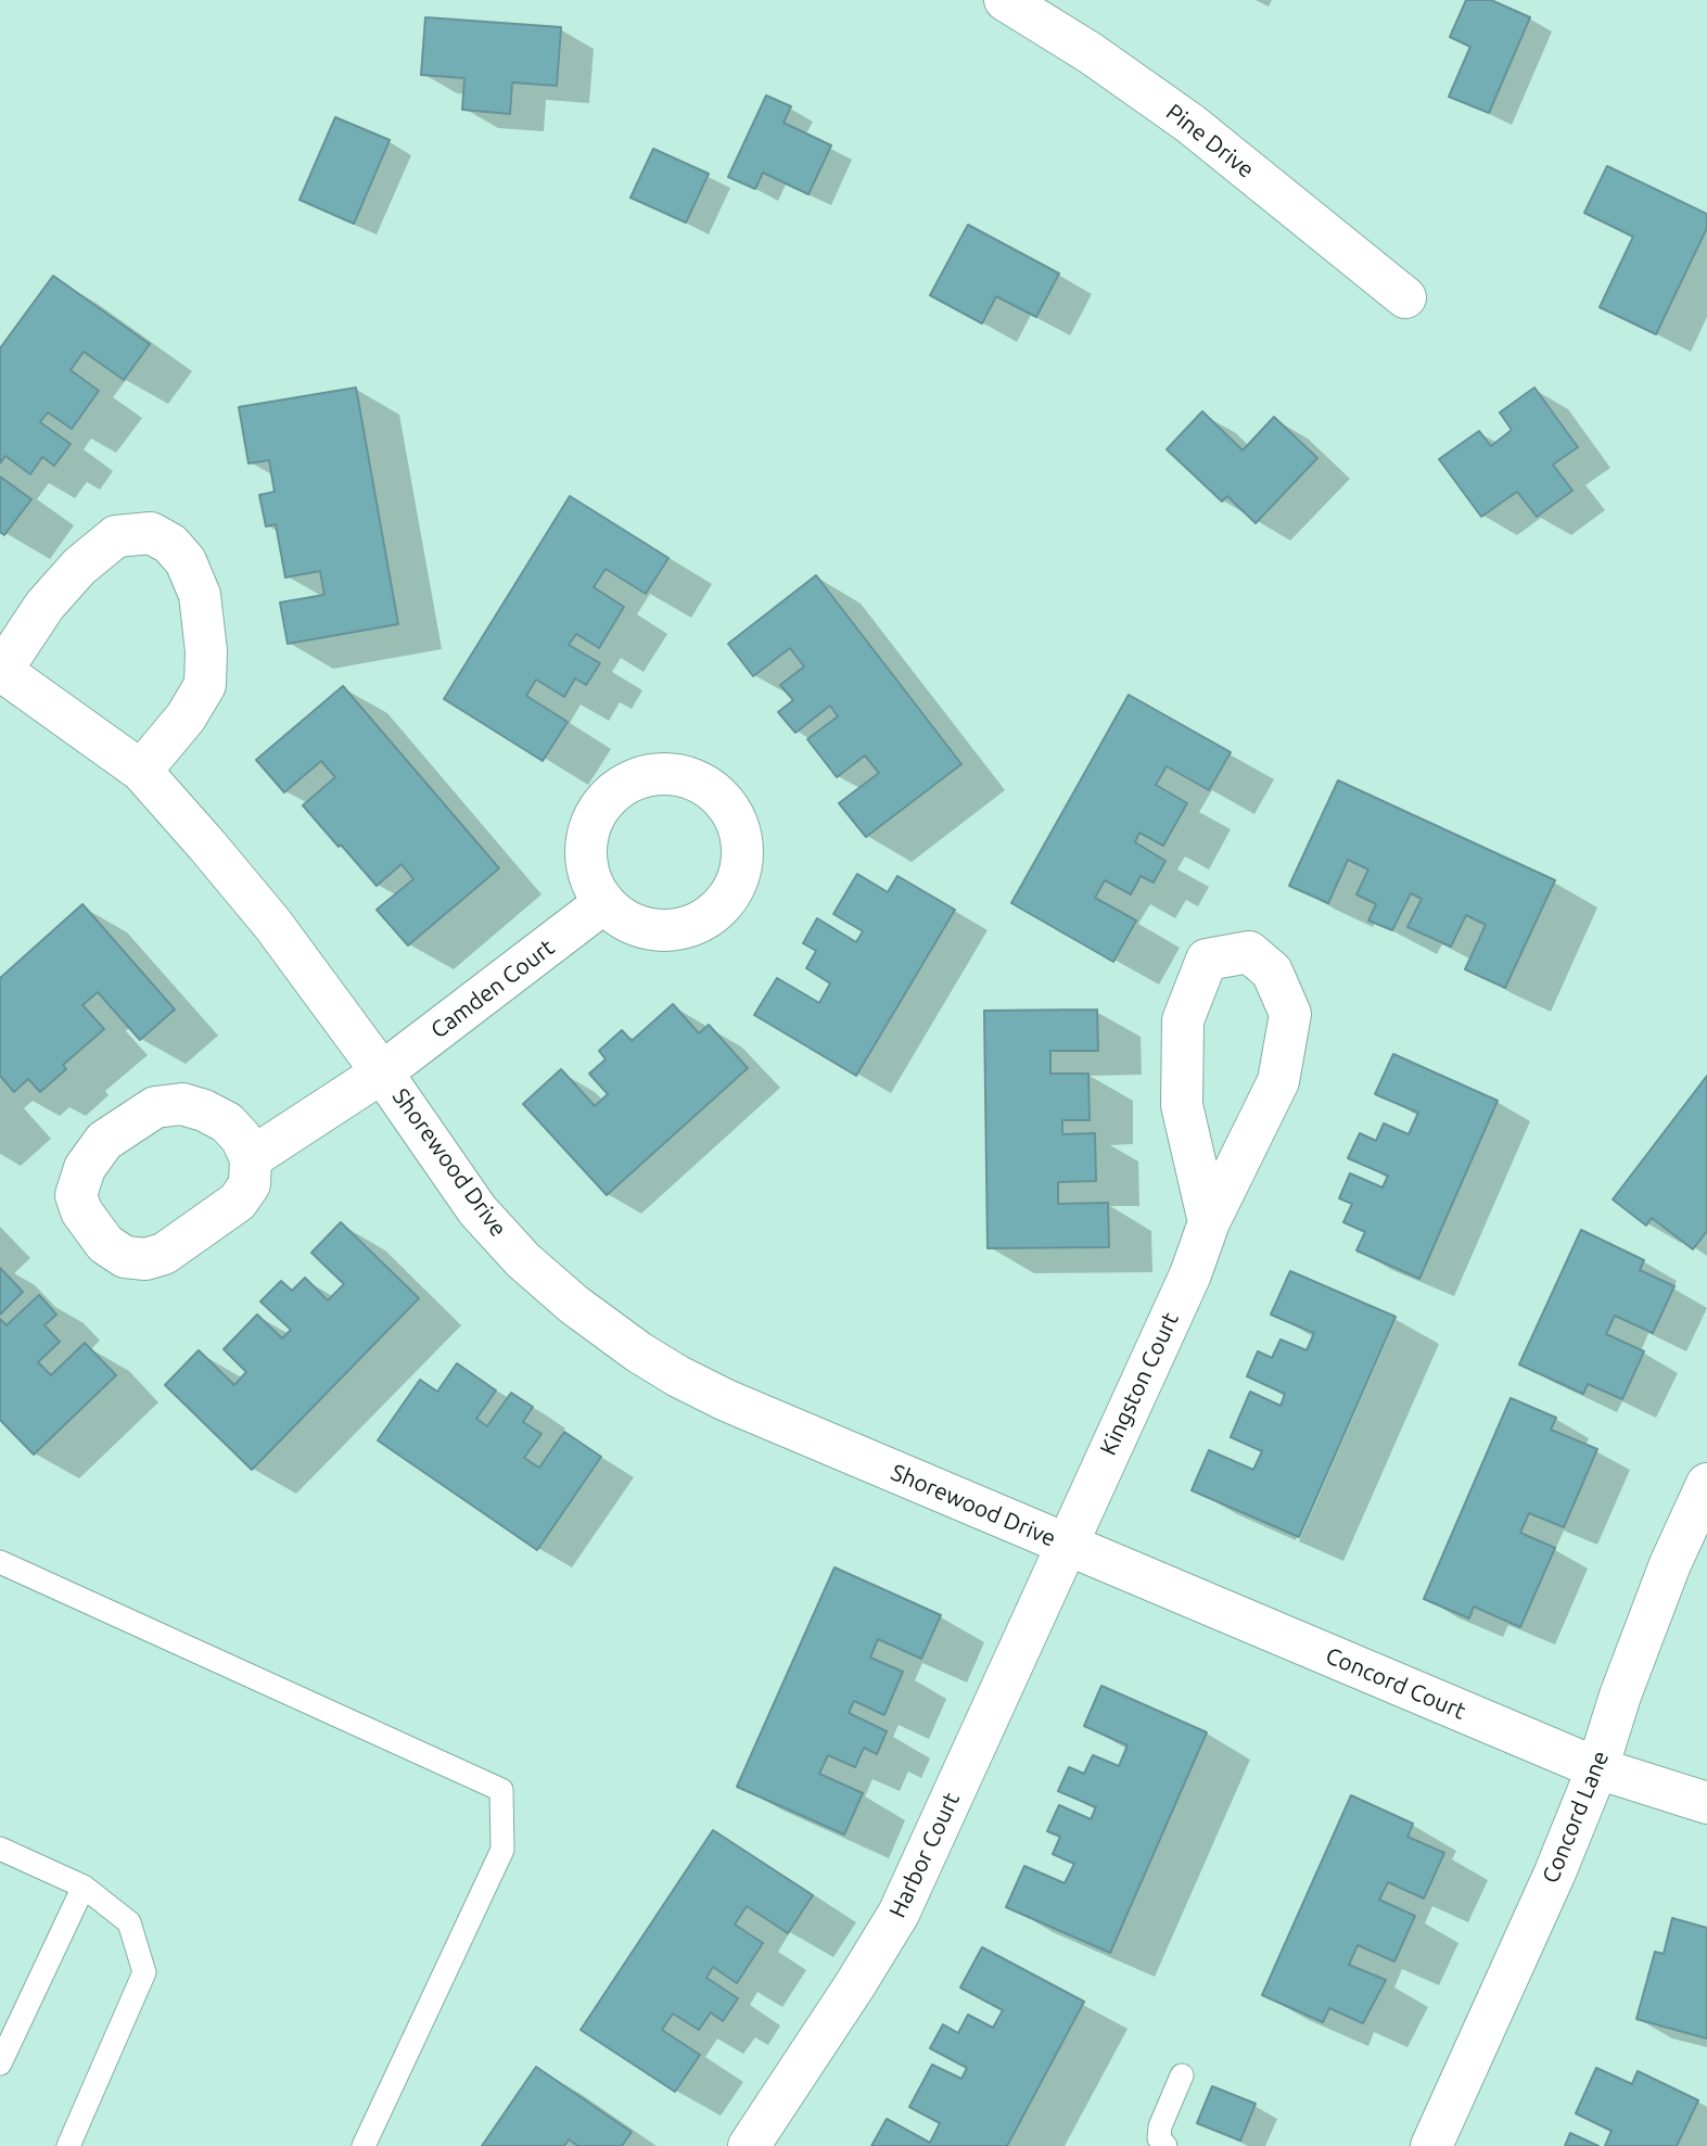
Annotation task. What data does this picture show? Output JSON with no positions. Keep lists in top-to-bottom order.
{
  "streets": {
    "street": [
      "Pine Drive",
      "Camden Court",
      "Shorewood Drive",
      "Kingston Court",
      "Concord Court",
      "Concord Lane",
      "Harbor Court"
    ]
  },
  "crossings": [
    ["Camden Court", "Shorewood Drive"],
    ["Shorewood Drive", "Kingston Court"],
    ["Shorewood Drive", "Concord Court"],
    ["Shorewood Drive", "Harbor Court"],
    ["Kingston Court", "Concord Court"],
    ["Kingston Court", "Harbor Court"],
    ["Concord Court", "Concord Lane"],
    ["Concord Court", "Harbor Court"]
  ]
}
